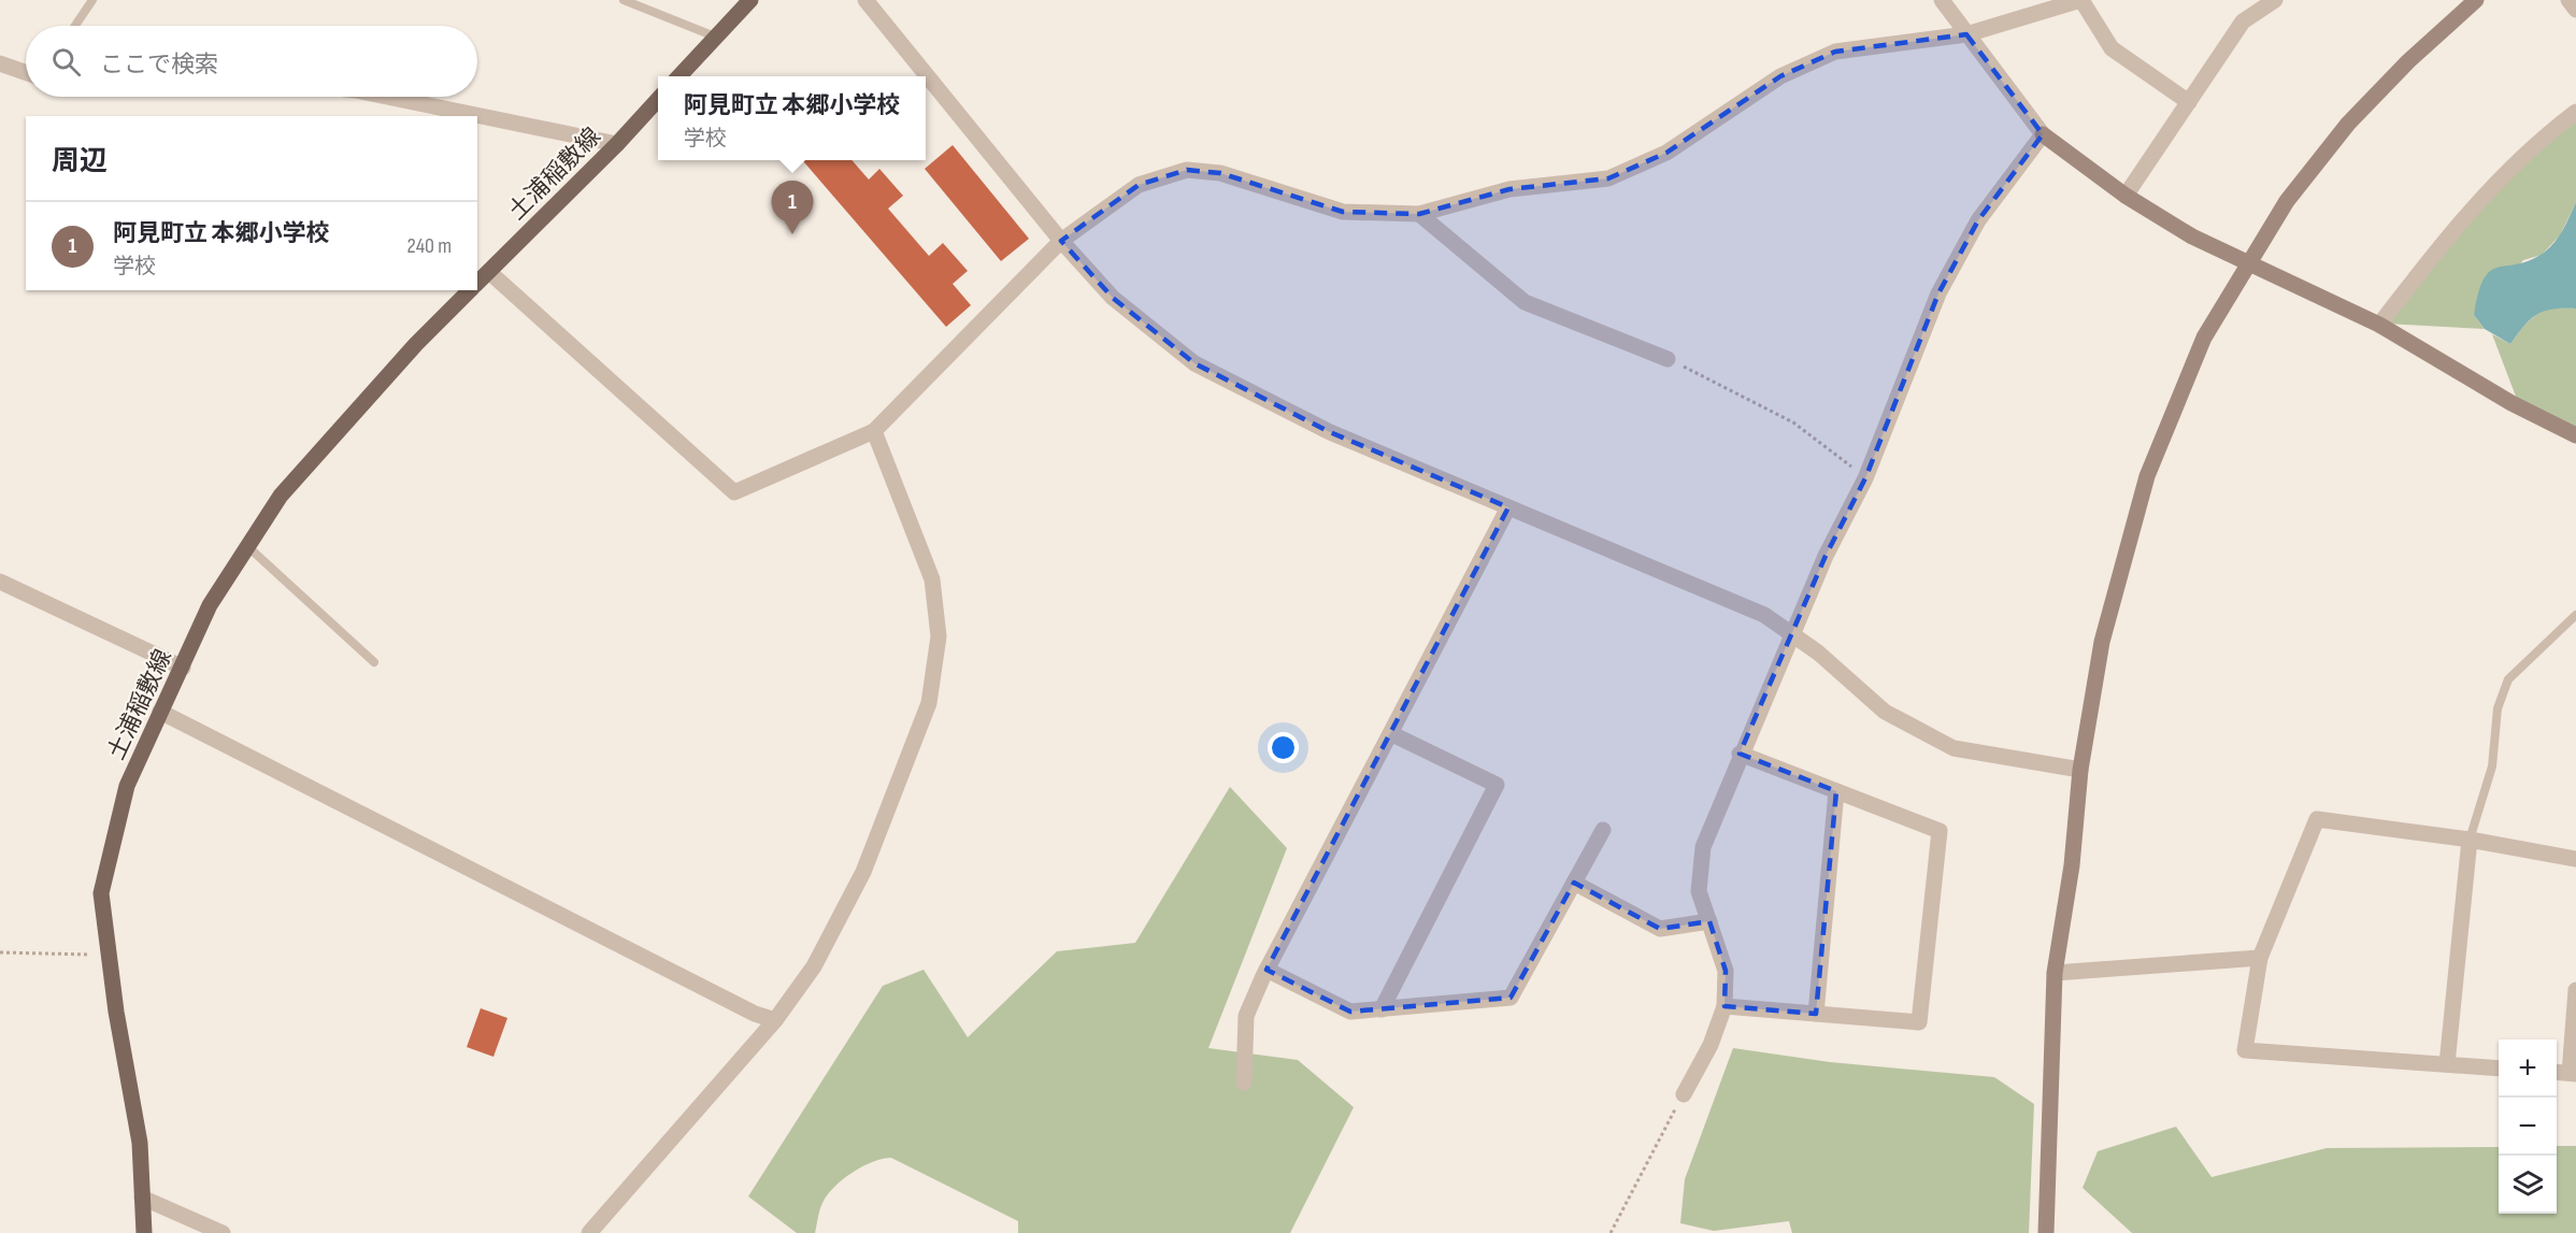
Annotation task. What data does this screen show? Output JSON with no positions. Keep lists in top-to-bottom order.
{
  "streets": {
    "main road": ["土浦稲敷線"]
  },
  "page": {
    "search": "ここで検索",
    "popup": ["阿見町立 本郷小学校", "学校"],
    "heading": "周辺",
    "pins": "1",
    "list": [
      {
        "mark": "1",
        "name": "阿見町立 本郷小学校",
        "note": "学校",
        "value": "240 m"
      }
    ],
    "map_buttons": ["+", "−"]
  }
}
